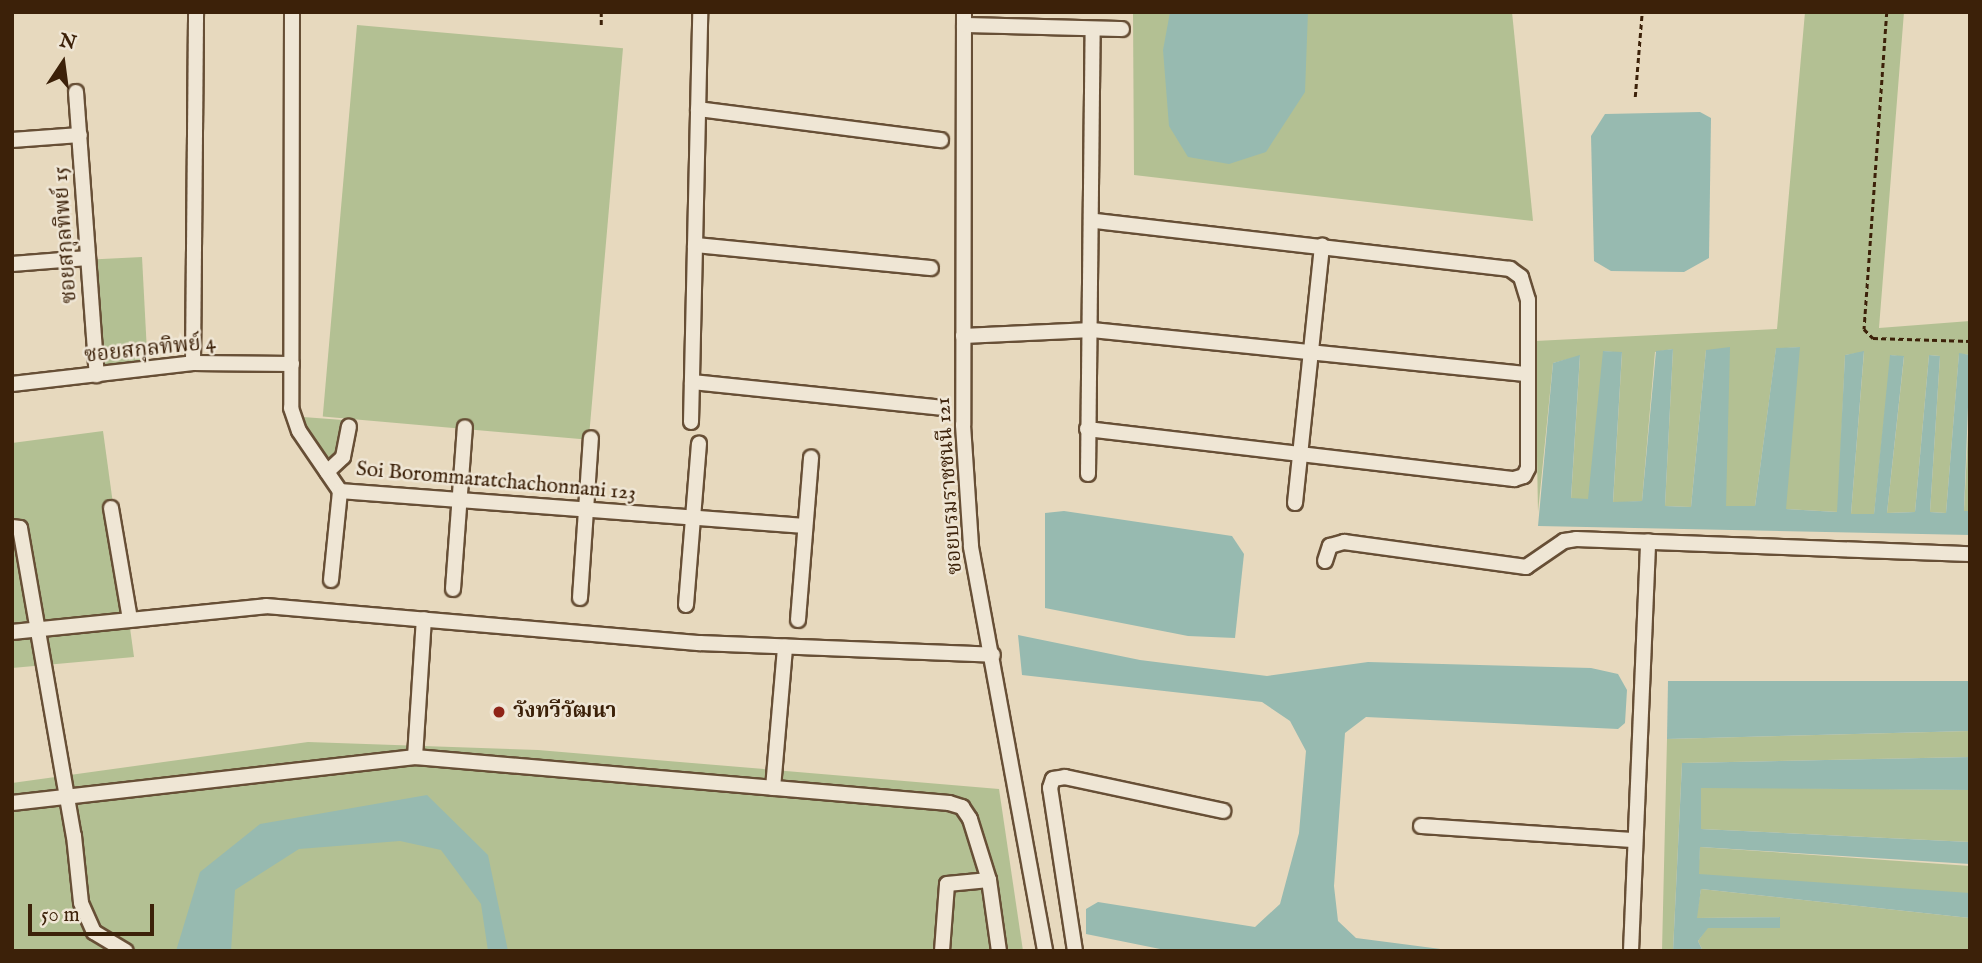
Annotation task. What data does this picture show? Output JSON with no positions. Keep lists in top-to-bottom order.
{
  "streets": {
    "street": [
      "ซอยสกุลทิพย์ 15",
      "ซอยสกุลทิพย์ 4",
      "Soi Borommaratchachonnani 123",
      "ซอยบรมราชชนนี 121"
    ]
  },
  "crossings": [
    ["ซอยสกุลทิพย์ 15", "ซอยสกุลทิพย์ 4"],
    ["ซอยสกุลทิพย์ 4", "Soi Borommaratchachonnani 123"]
  ],
  "places": ["วังทวีวัฒนา"],
  "scale_bar": "50 m",
  "north": "top"
}
